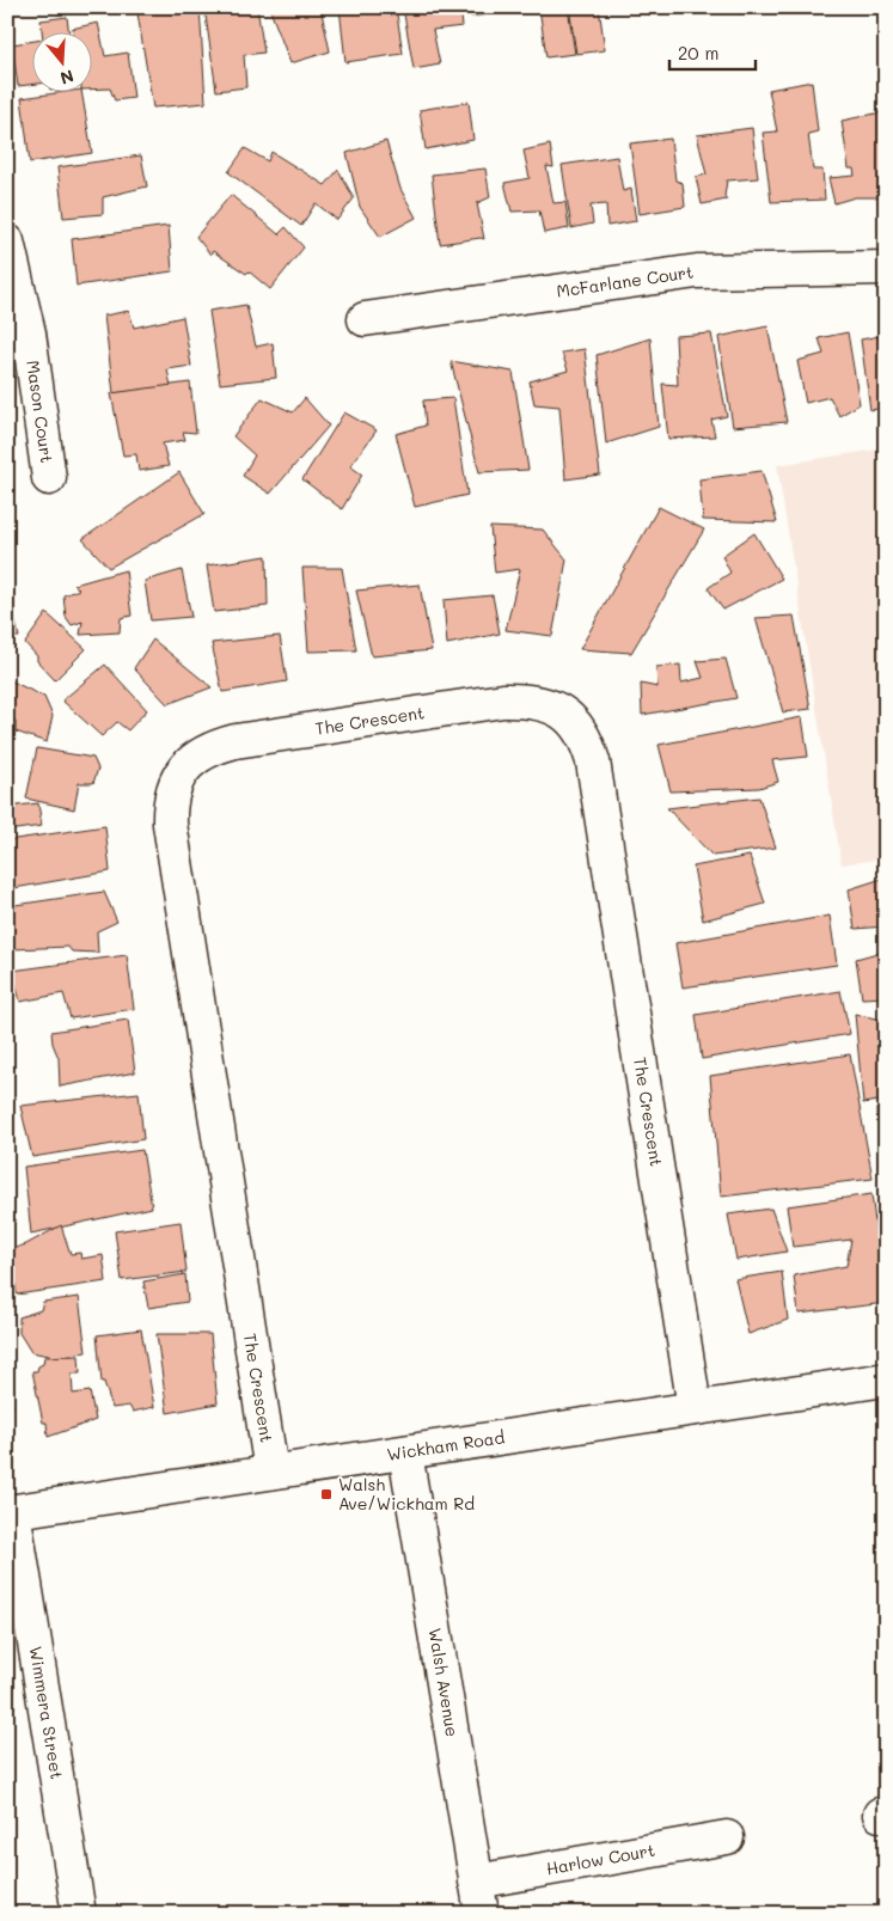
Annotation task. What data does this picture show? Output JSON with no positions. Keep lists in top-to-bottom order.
{
  "streets": {
    "street": [
      "McFarlane Court",
      "Mason Court",
      "The Crescent",
      "Wickham Road",
      "Walsh Avenue",
      "Wimmera Street",
      "Harlow Court"
    ]
  },
  "crossings": [
    ["The Crescent", "Wickham Road"],
    ["Wickham Road", "Walsh Avenue"],
    ["Wickham Road", "Wimmera Street"],
    ["Walsh Avenue", "Harlow Court"]
  ],
  "places": {
    "transit": ["Walsh Ave/Wickham Rd"]
  },
  "scale_bar": "20 m",
  "north": "bottom"
}
